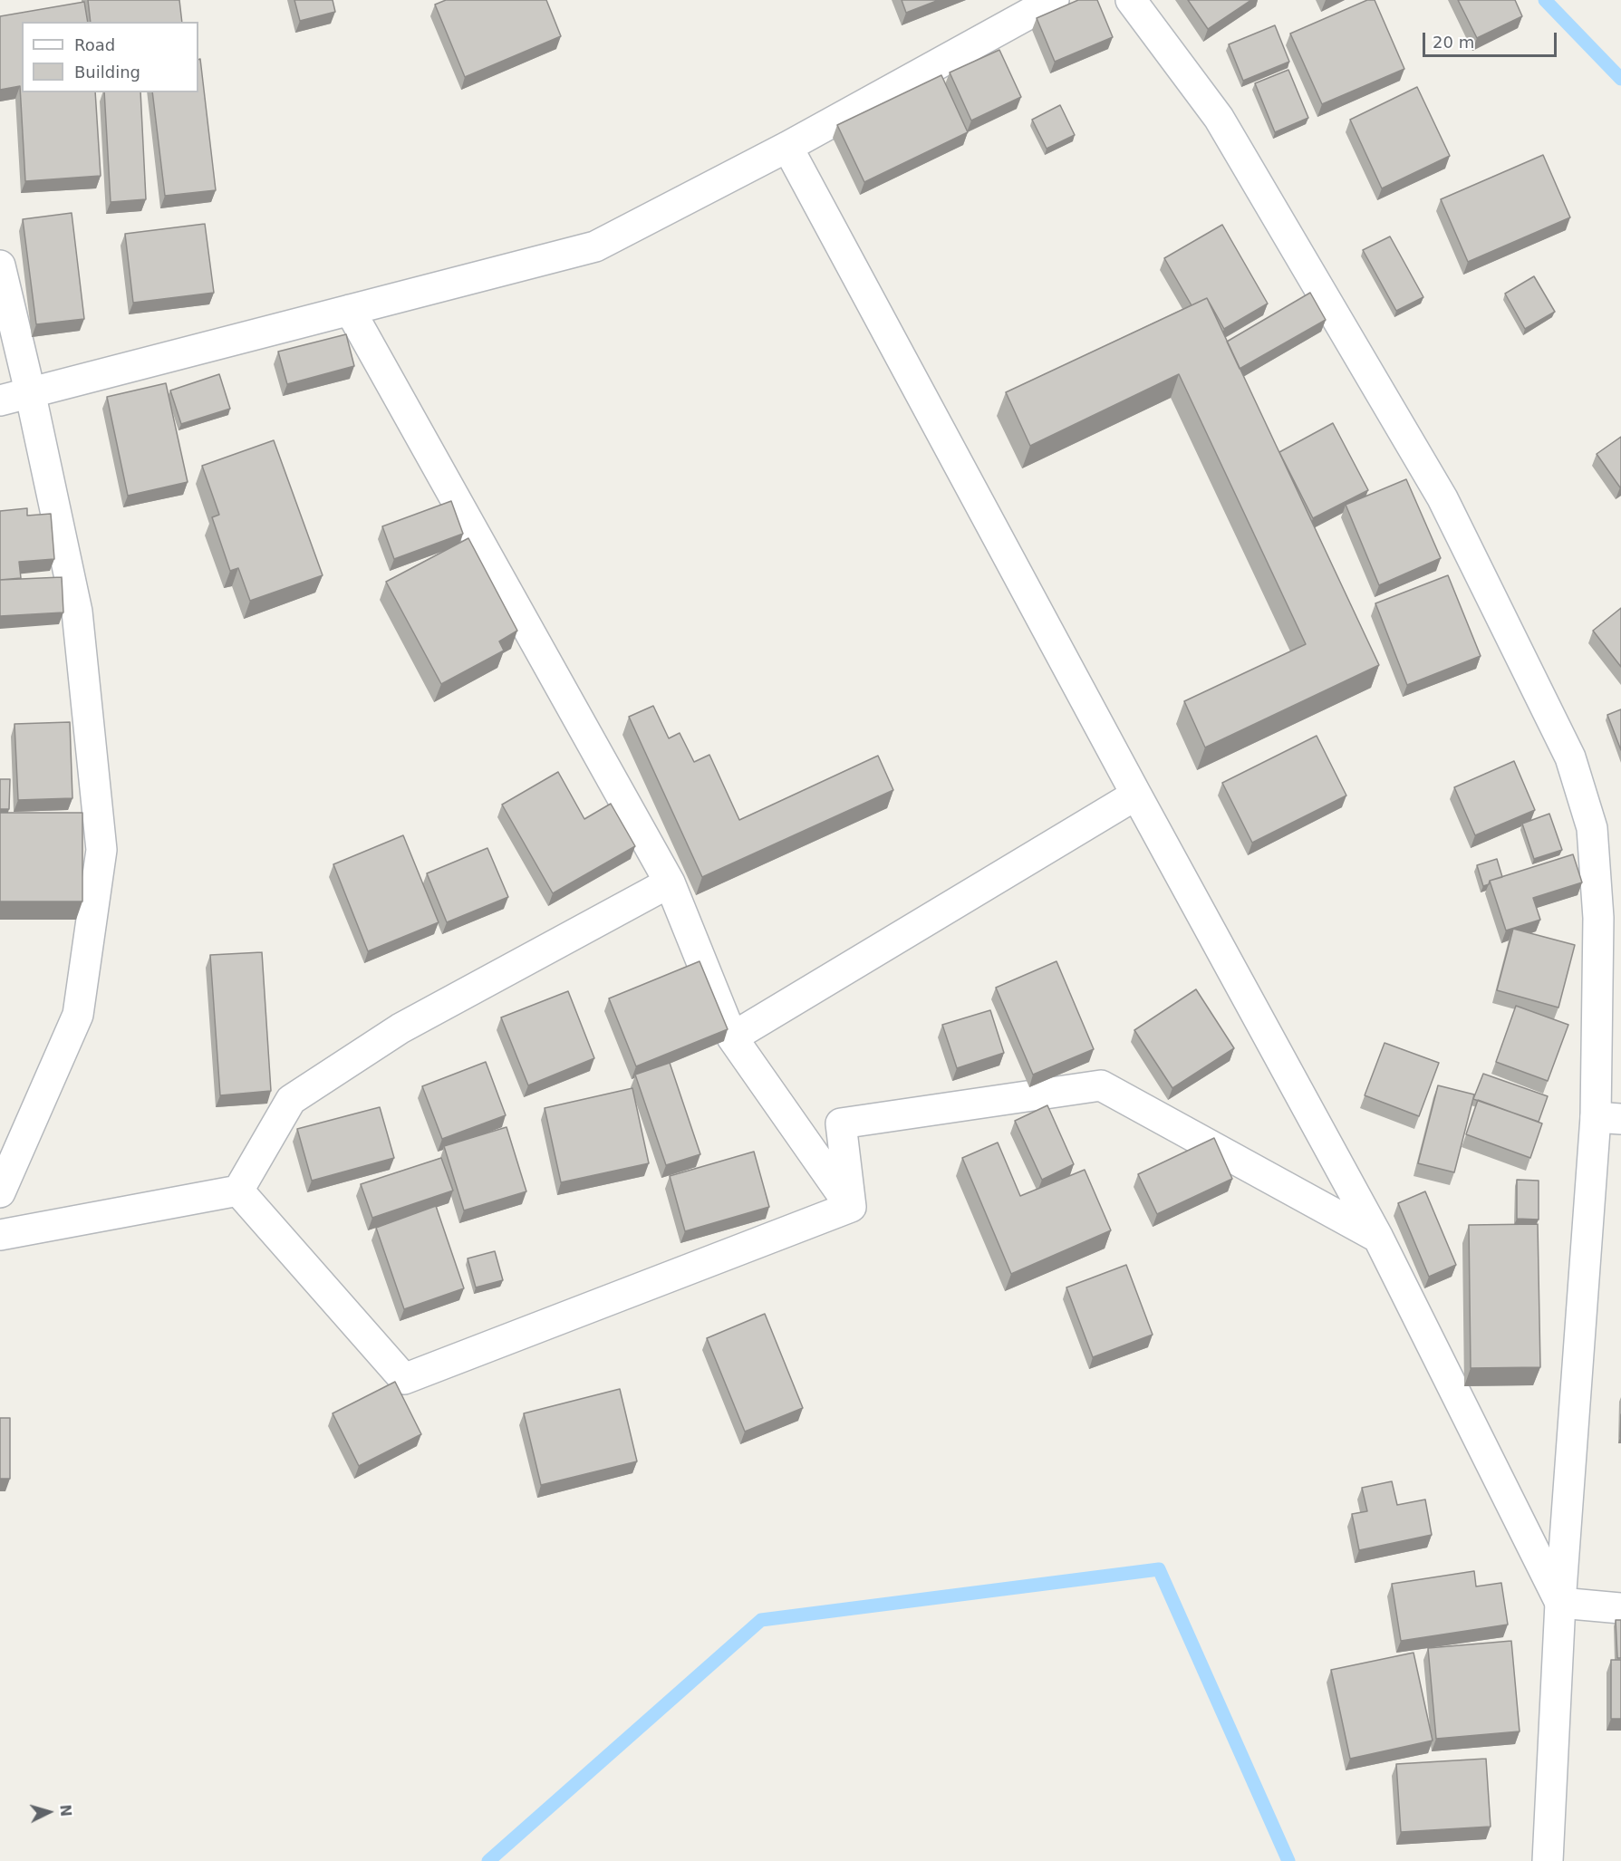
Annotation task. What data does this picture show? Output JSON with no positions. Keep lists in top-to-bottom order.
{
  "legend": ["Road", "Building"],
  "scale_bar": "20 m",
  "north": "right"
}
